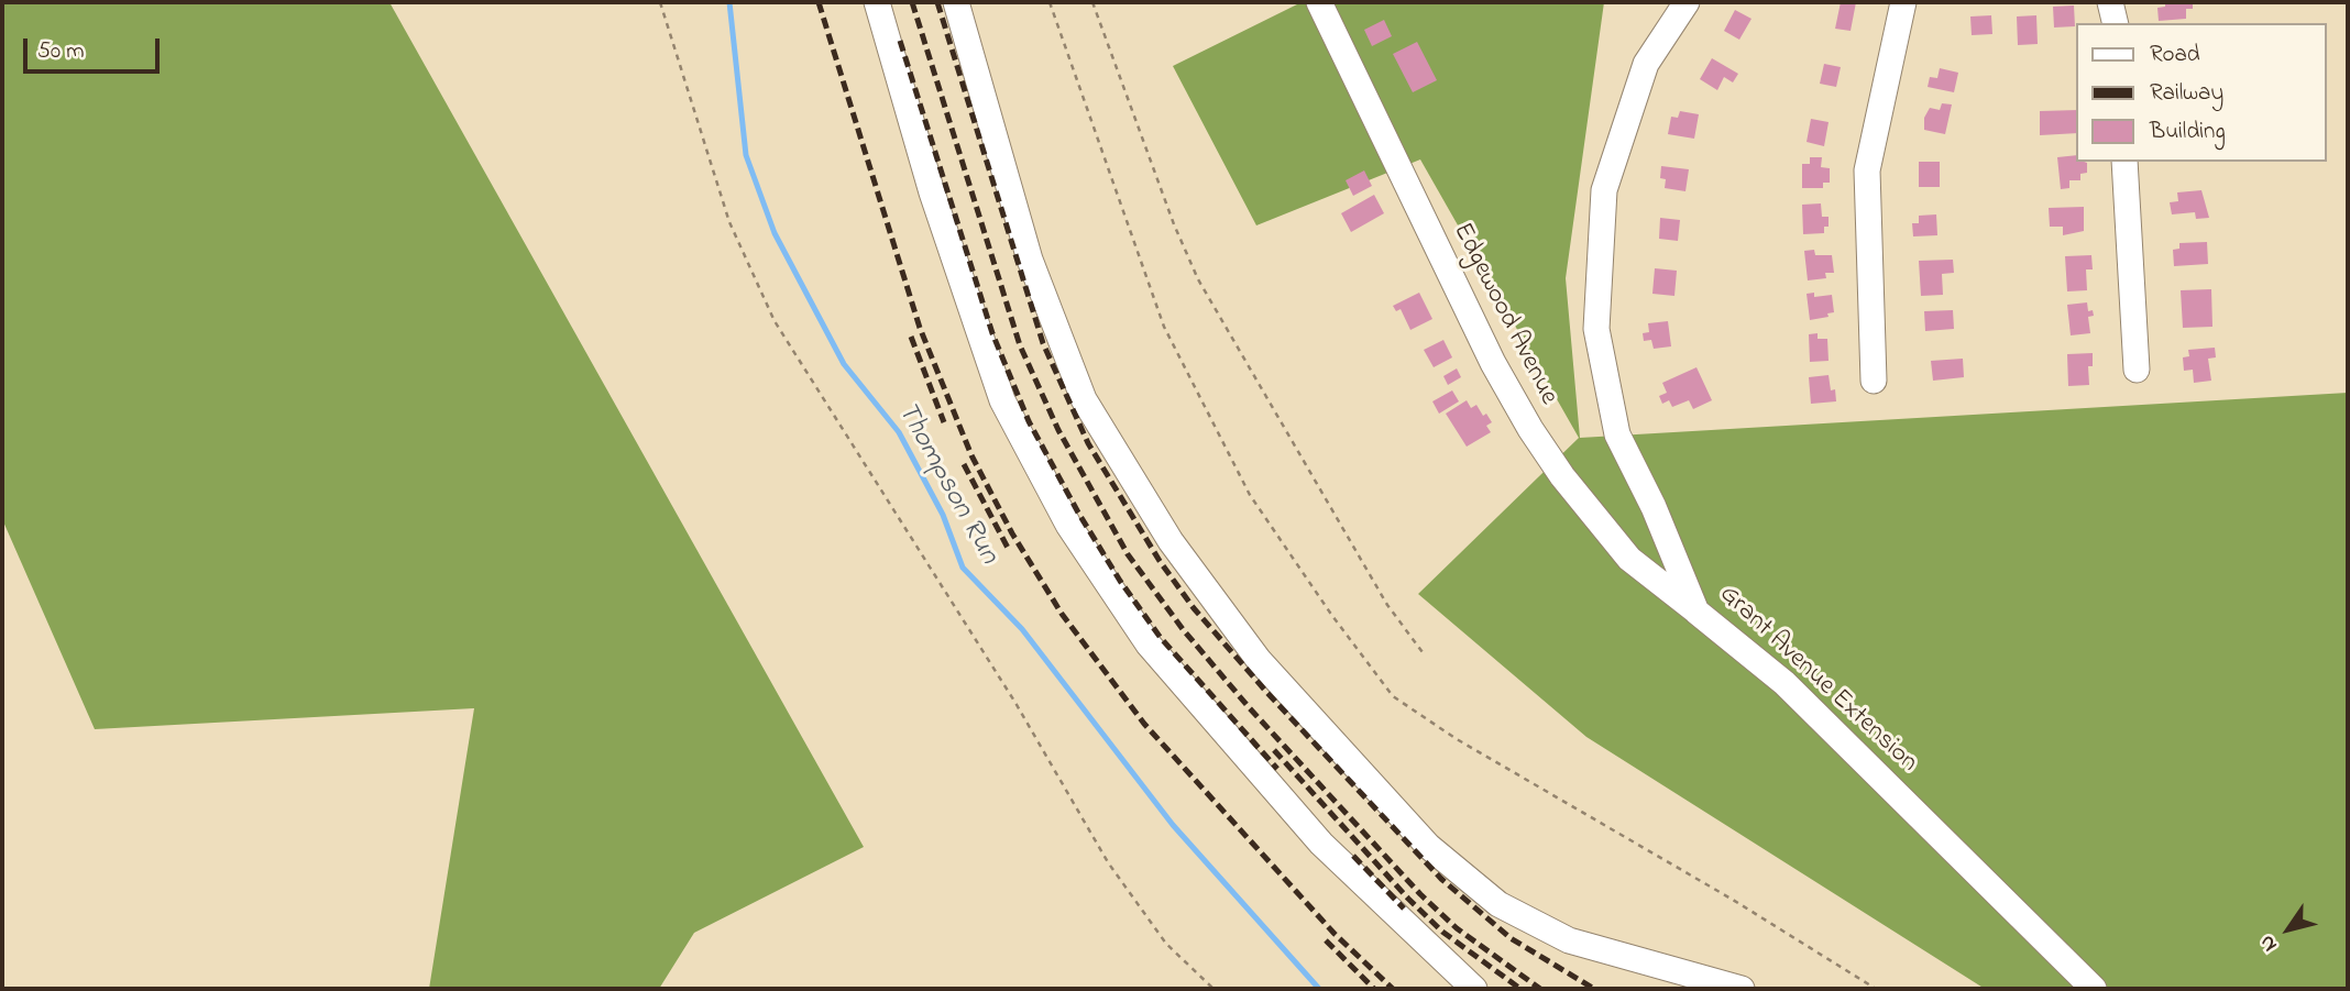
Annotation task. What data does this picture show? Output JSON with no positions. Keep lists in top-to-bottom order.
{
  "streets": {
    "street": ["Edgewood Avenue", "Grant Avenue Extension"]
  },
  "crossings": [
    ["Edgewood Avenue", "Grant Avenue Extension"]
  ],
  "water": ["Thompson Run"],
  "legend": ["Road", "Railway", "Building"],
  "scale_bar": "50 m",
  "north": "bottom left"
}
